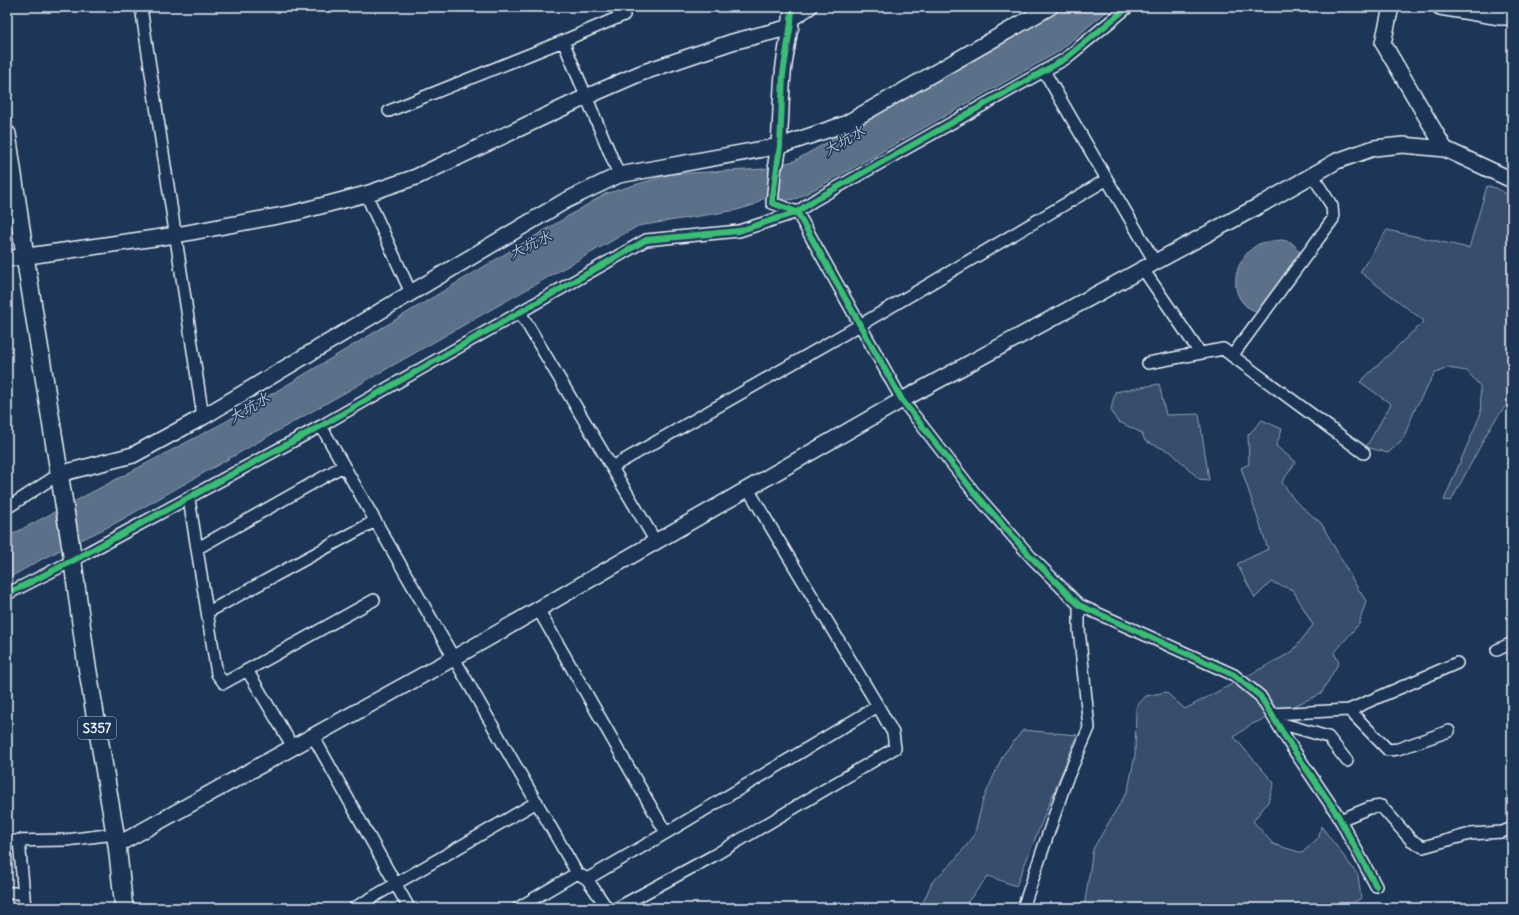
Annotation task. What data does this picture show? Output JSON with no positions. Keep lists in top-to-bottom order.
{
  "streets": {
    "main road": ["S357"]
  },
  "water": ["大坑水"]
}
